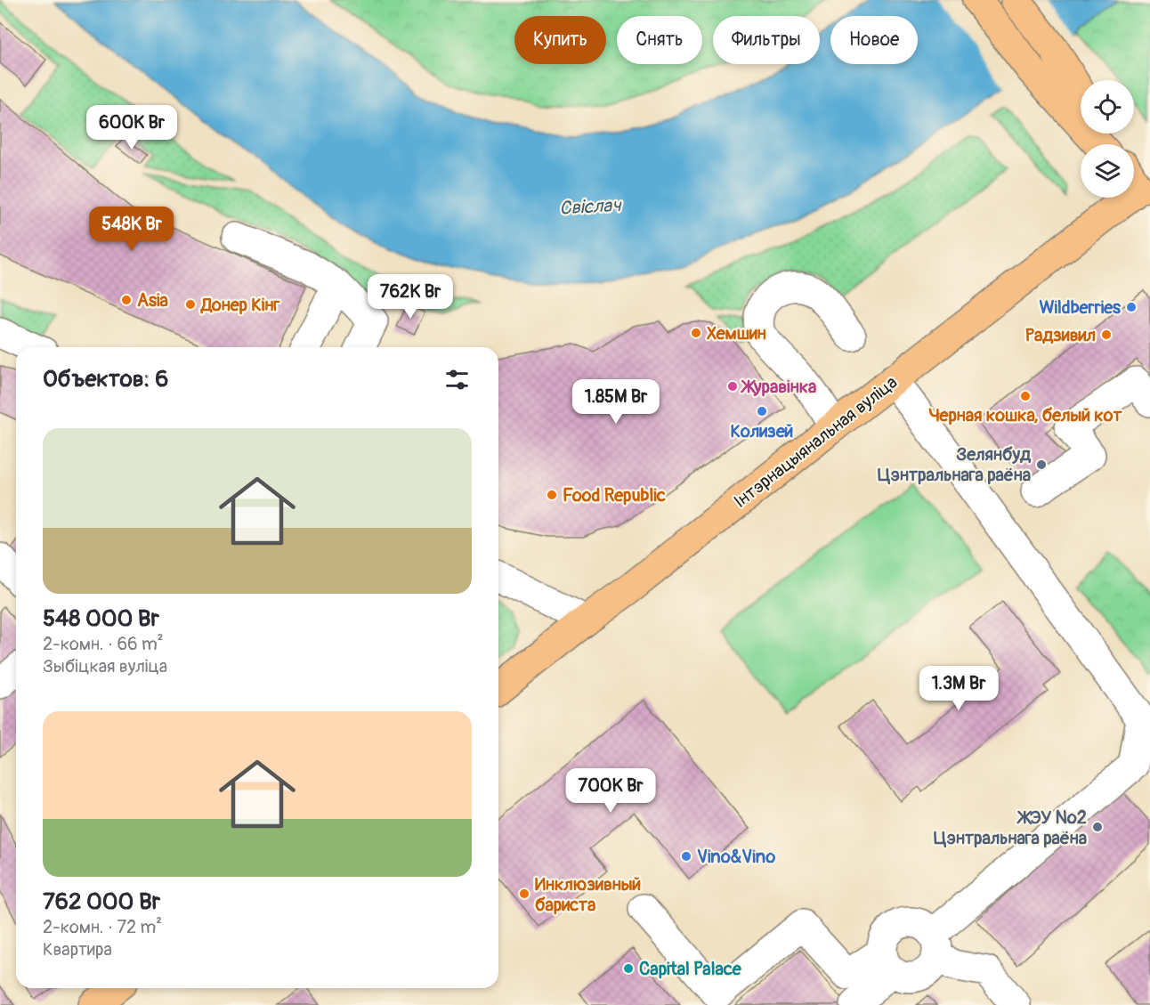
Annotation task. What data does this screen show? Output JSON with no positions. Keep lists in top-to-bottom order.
{
  "streets": {
    "main road": ["Інтэрнацыянальная вуліца"]
  },
  "water": ["Свіслач"],
  "places": [
    "Asia",
    "Донер Кінг",
    "Wildberries",
    "Хемшин",
    "Радзивил",
    "Журавінка",
    "Черная кошка, белый кот",
    "Колизей",
    "Зелянбуд Цэнтральнага раёна",
    "Food Republic",
    "ЖЭУ №2 Цэнтральнага раёна",
    "Vino&Vino",
    "Инклюзивный бариста",
    "Capital Palace"
  ],
  "page": {
    "chip": [
      "Купить",
      "Снять",
      "Фильтры",
      "Новое"
    ],
    "price": [
      "600K Br",
      "548K Br",
      "762K Br",
      "1.85M Br",
      "1.3M Br",
      "700K Br"
    ],
    "heading": "Объектов: 6",
    "list": [
      {
        "name": "548 000 Br",
        "note": "2-комн. · 66 m² · Зыбіцкая вуліца"
      },
      {
        "name": "762 000 Br",
        "note": "2-комн. · 72 m² · Квартира"
      }
    ]
  }
}
